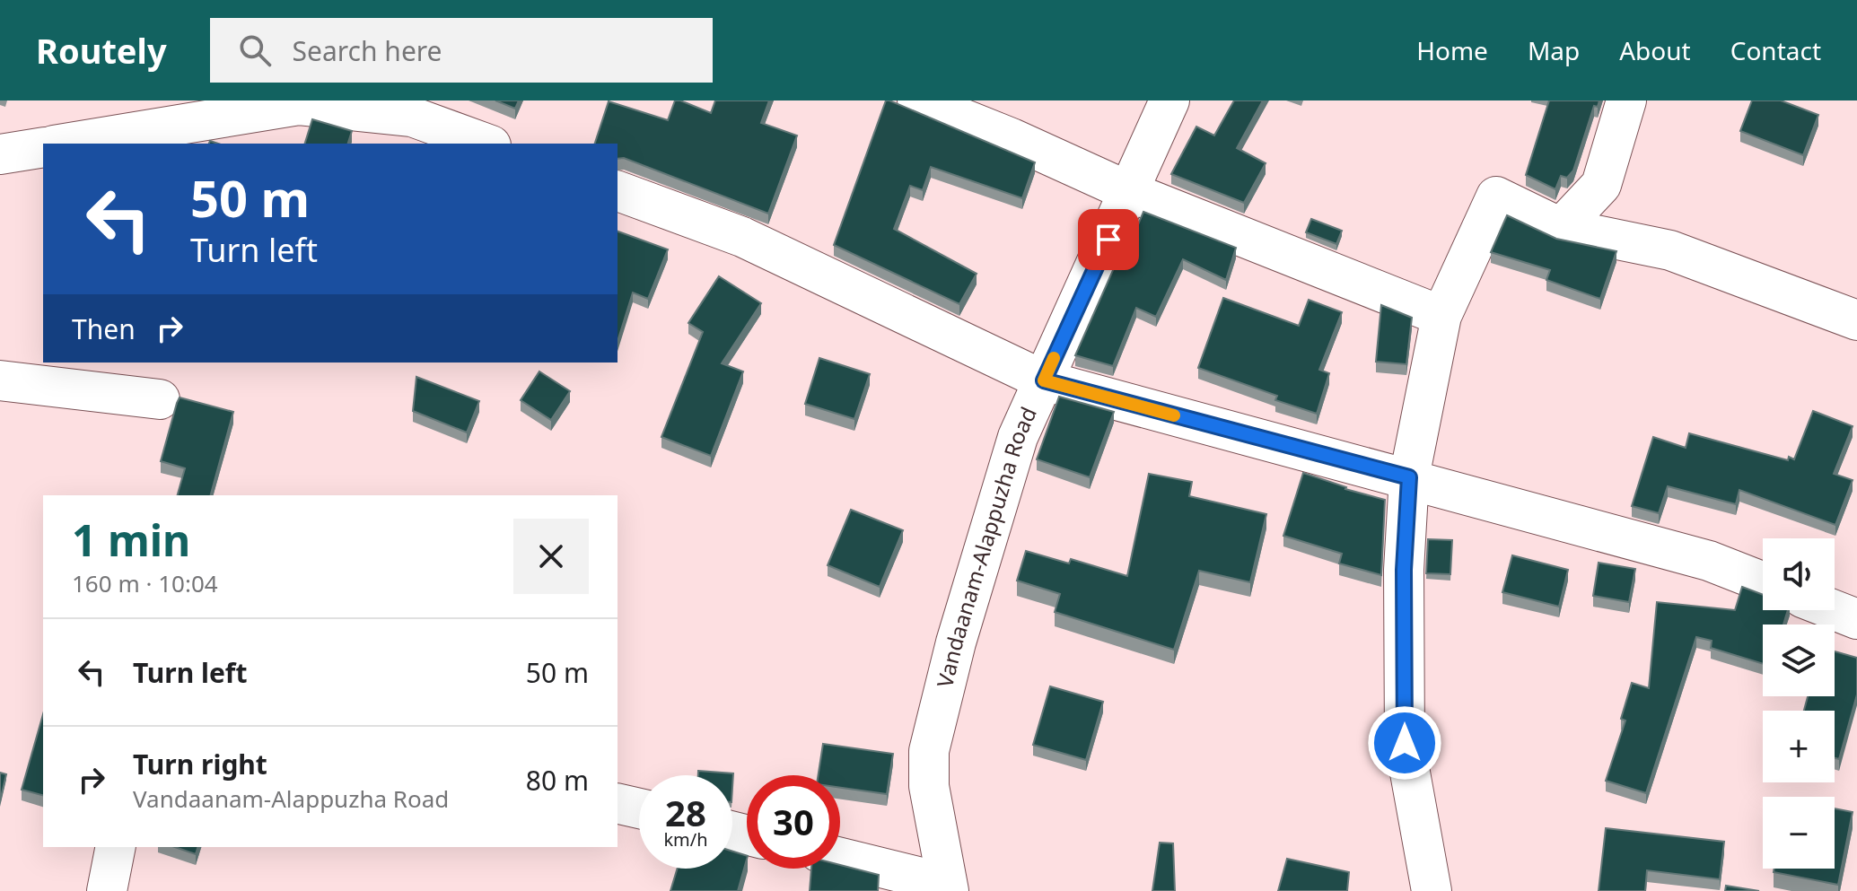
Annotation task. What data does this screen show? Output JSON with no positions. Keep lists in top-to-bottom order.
{
  "streets": {
    "street": ["Vandaanam-Alappuzha Road"]
  },
  "page": {
    "header": "Routely",
    "search": "Search here",
    "nav": [
      "Home",
      "Map",
      "About",
      "Contact"
    ],
    "turn": ["50 m", "Turn left"],
    "then": "Then",
    "heading": ["1 min", "160 m · 10:04"],
    "map_buttons": ["+", "−"],
    "list": [
      {
        "name": "Turn left",
        "value": "50 m"
      },
      {
        "name": "Turn right",
        "note": "Vandaanam-Alappuzha Road",
        "value": "80 m"
      }
    ],
    "speed": "28 km/h",
    "limit": "30"
  }
}
